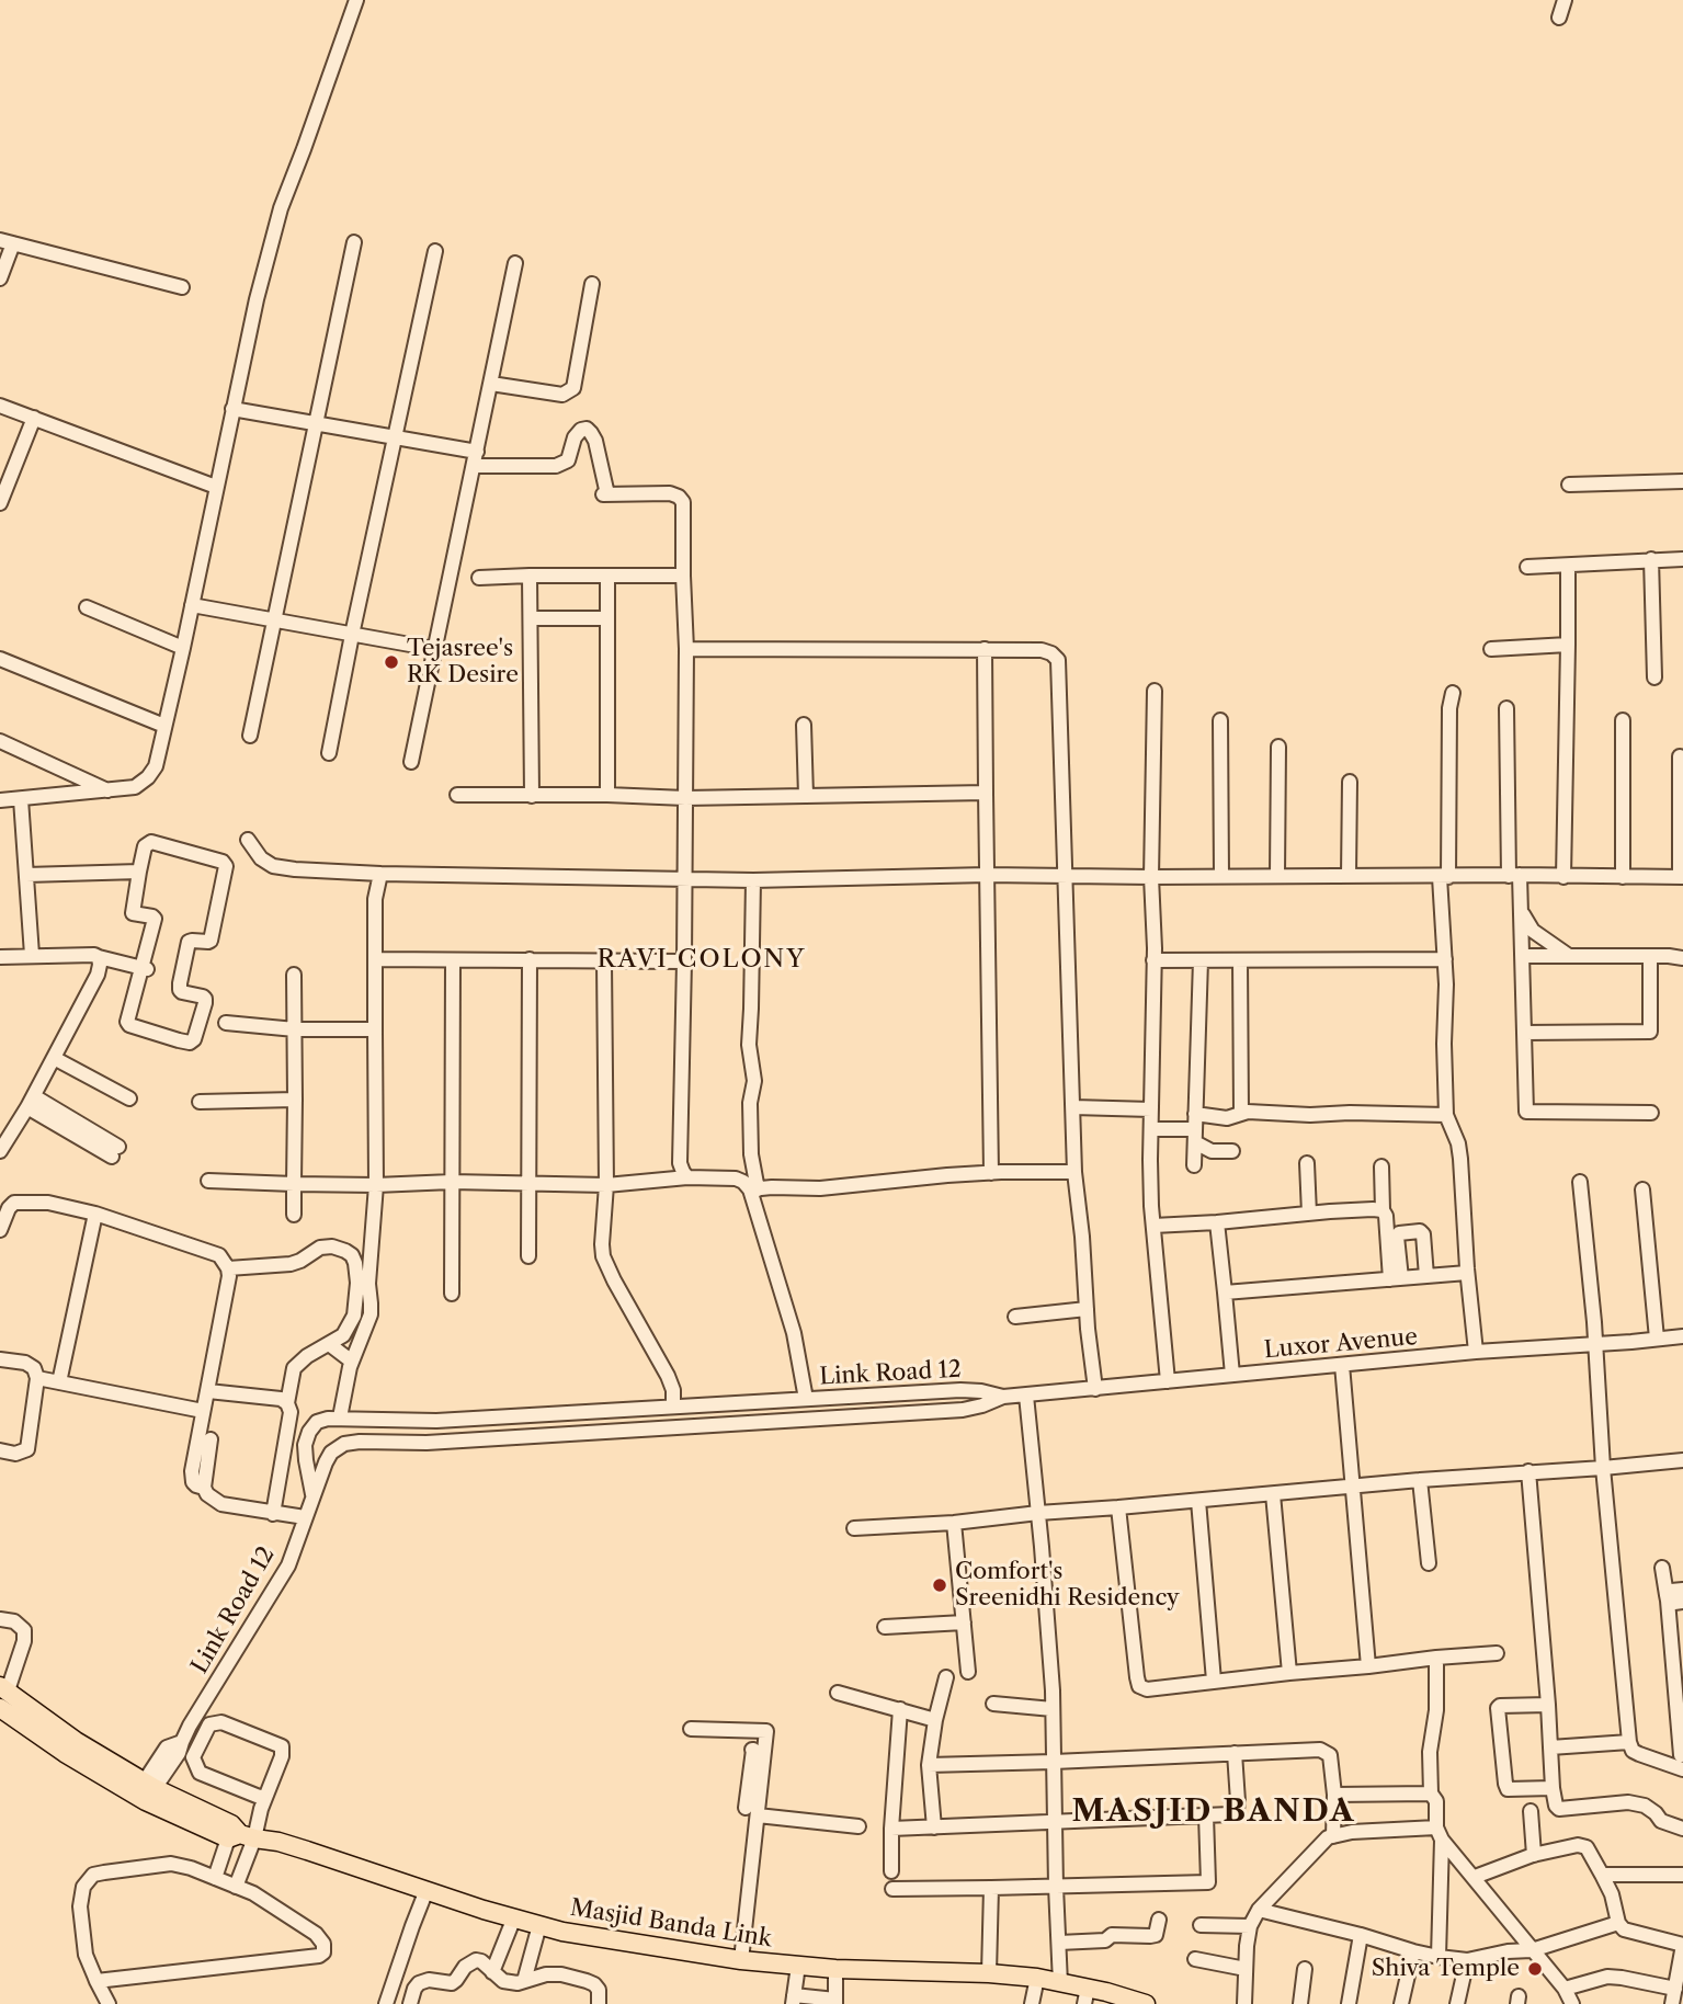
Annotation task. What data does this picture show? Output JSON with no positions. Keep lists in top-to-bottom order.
{
  "streets": {
    "main road": ["Masjid Banda Link"],
    "street": ["Luxor Avenue", "Link Road 12"]
  },
  "crossings": [
    ["Luxor Avenue", "Link Road 12"],
    ["Link Road 12", "Masjid Banda Link"]
  ],
  "districts": ["RAVI COLONY", "MASJID BANDA"],
  "places": ["Tejasree's RK Desire", "Comfort's Sreenidhi Residency", "Shiva Temple"]
}
